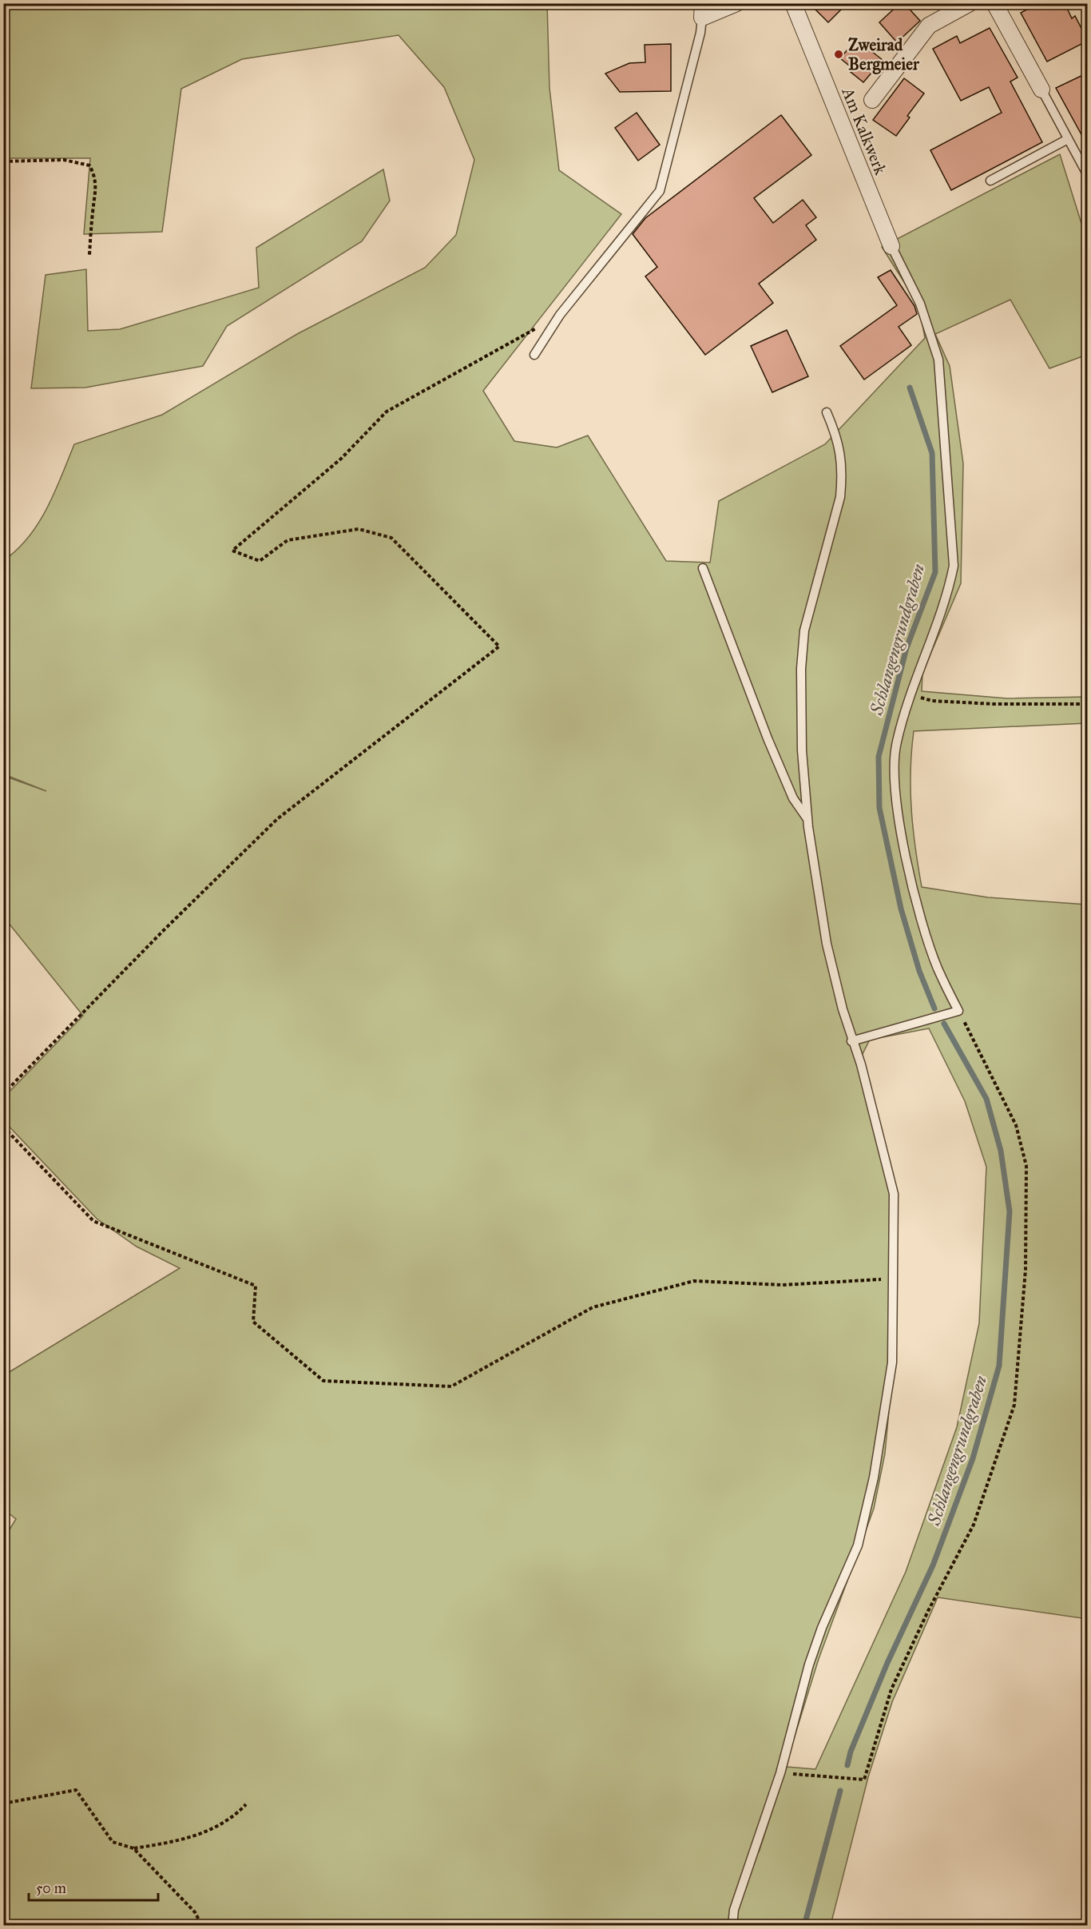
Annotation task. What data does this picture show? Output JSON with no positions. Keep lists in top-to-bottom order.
{
  "streets": {
    "street": ["Am Kalkwerk"]
  },
  "water": ["Schlangengrundgraben"],
  "places": ["Zweirad Bergmeier"],
  "scale_bar": "50 m"
}
